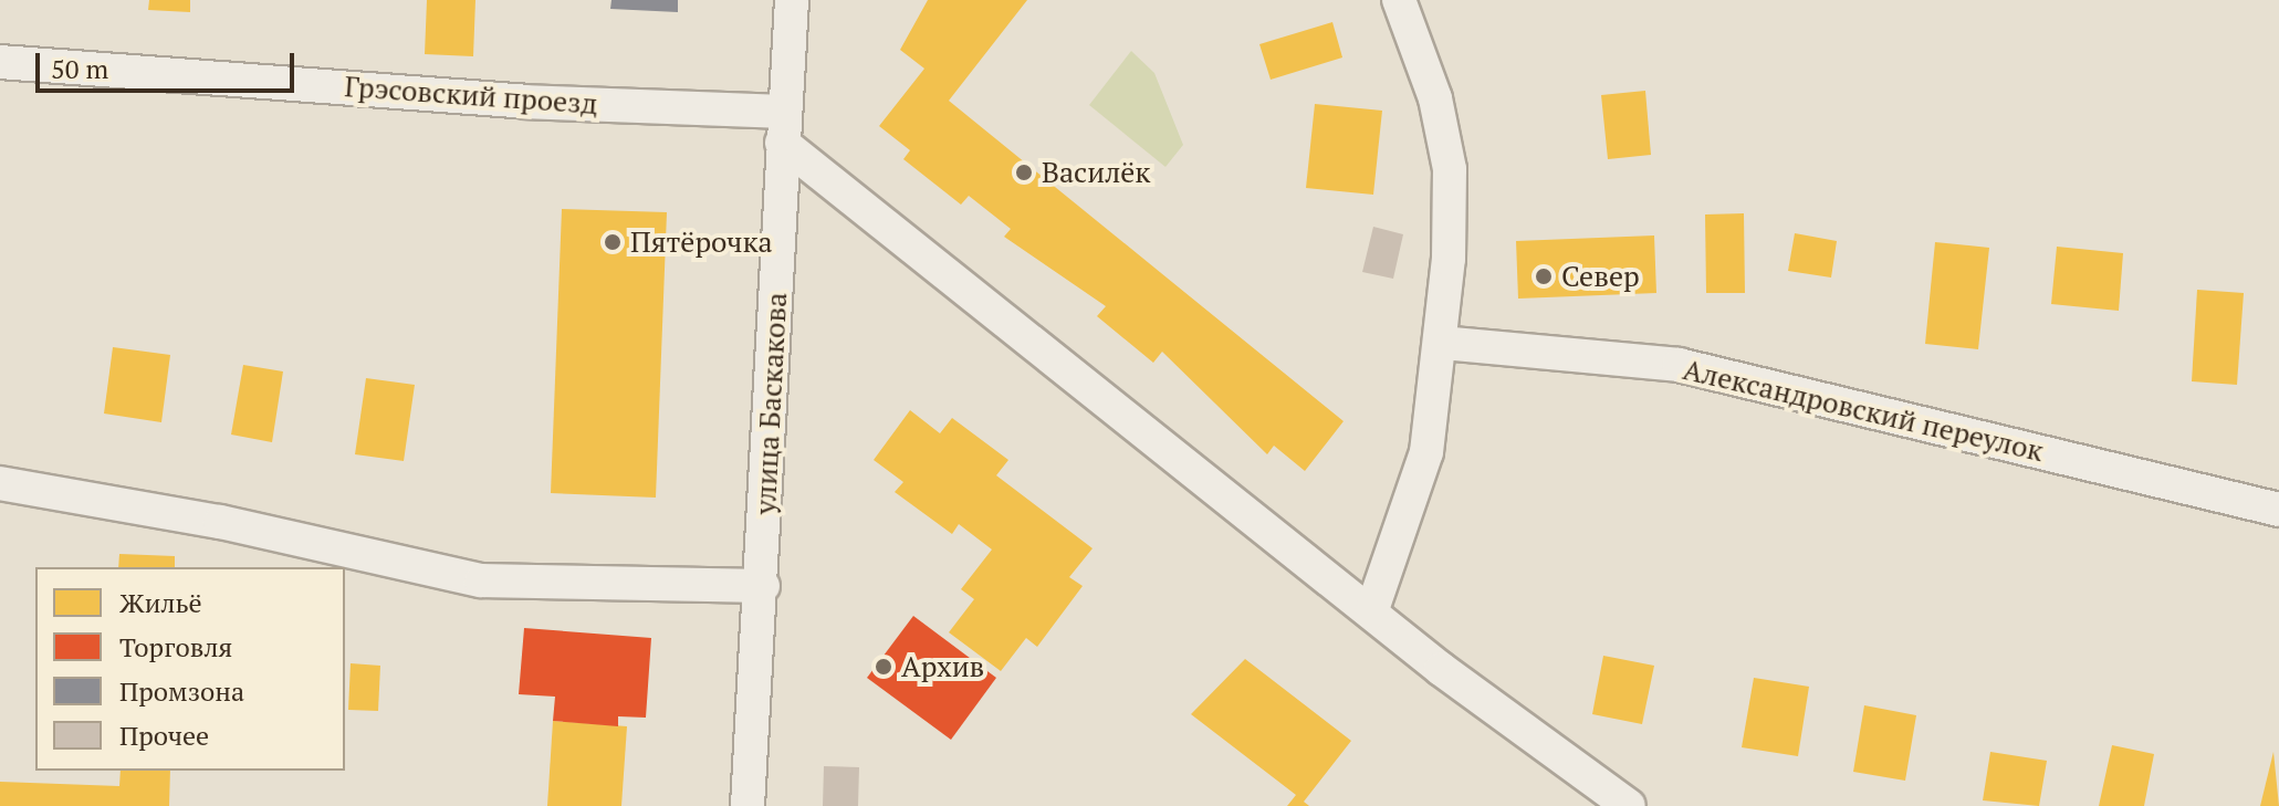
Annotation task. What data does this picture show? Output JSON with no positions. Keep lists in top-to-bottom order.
{
  "streets": {
    "street": ["Грэсовский проезд", "улица Баскакова", "Александровский переулок"]
  },
  "crossings": [
    ["Грэсовский проезд", "улица Баскакова"]
  ],
  "places": [
    "Василёк",
    "Пятёрочка",
    "Север",
    "Архив"
  ],
  "legend": [
    "Жильё",
    "Торговля",
    "Промзона",
    "Прочее"
  ],
  "scale_bar": "50 m"
}
